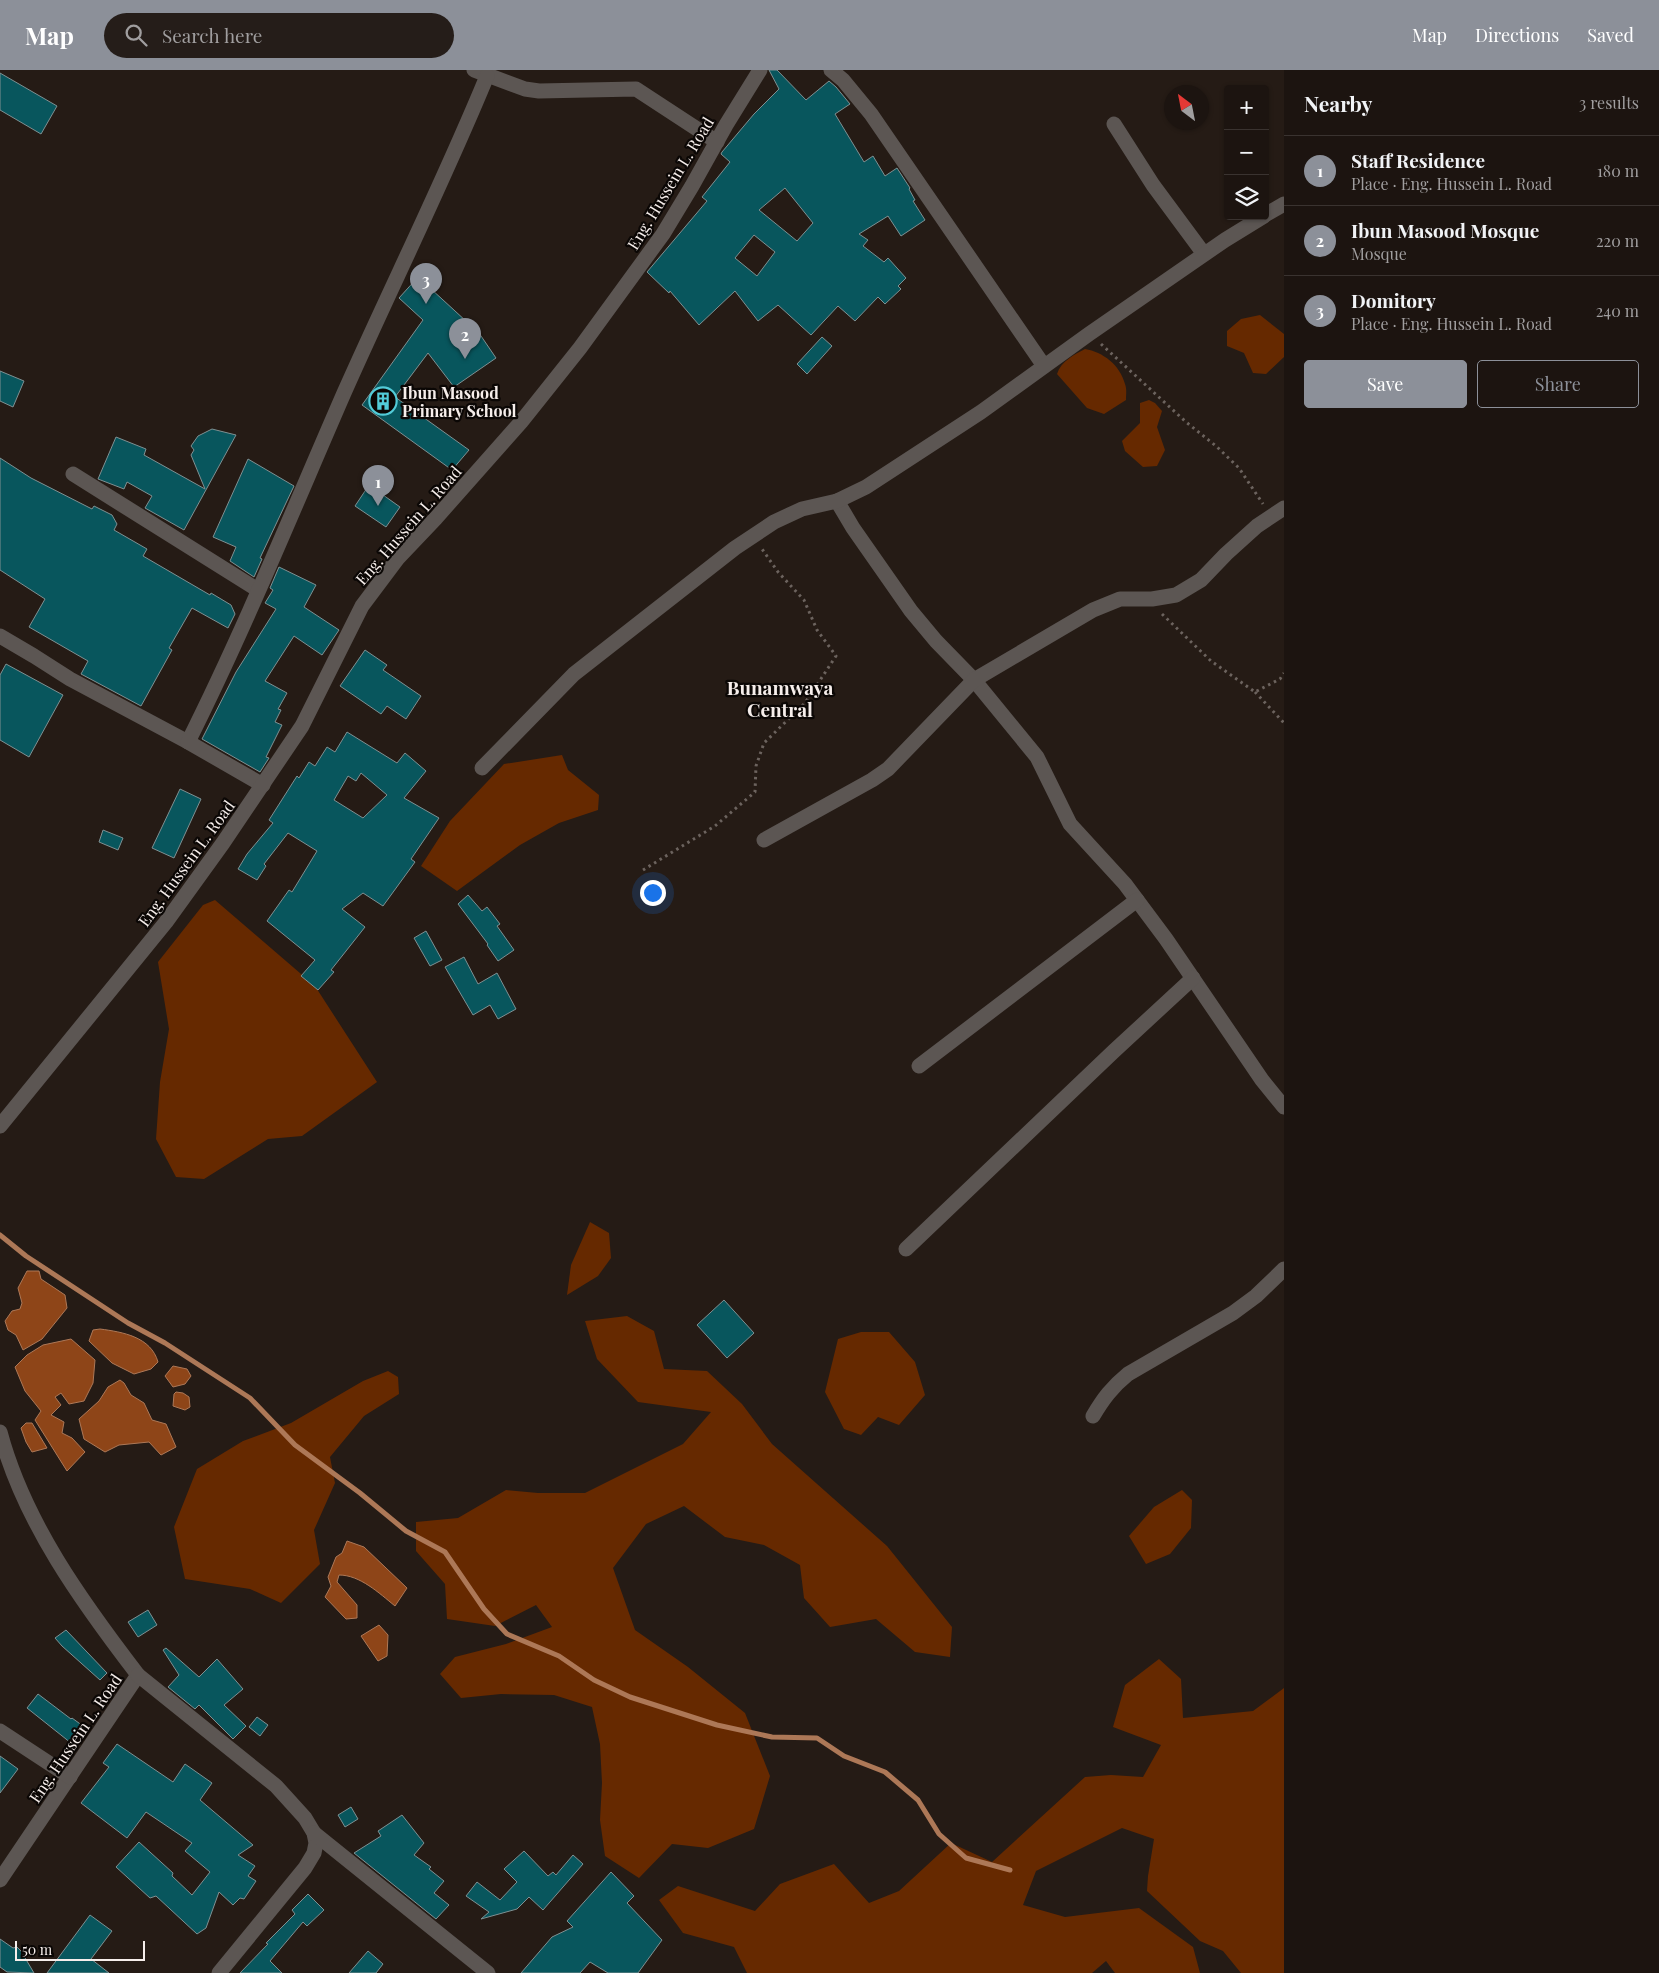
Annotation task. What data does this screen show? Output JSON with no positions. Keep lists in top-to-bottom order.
{
  "streets": {
    "street": ["Eng. Hussein L. Road"]
  },
  "districts": ["Bunamwaya Central"],
  "places": {
    "building": ["Ibun Masood Primary School"]
  },
  "scale_bar": "50 m",
  "north": "top left",
  "page": {
    "header": "Map",
    "search": "Search here",
    "nav": ["Map", "Directions", "Saved"],
    "heading": ["Nearby", "3 results"],
    "map_buttons": ["+", "−"],
    "list": [
      {
        "mark": "1",
        "name": "Staff Residence",
        "note": "Place · Eng. Hussein L. Road",
        "value": "180 m"
      },
      {
        "mark": "2",
        "name": "Ibun Masood Mosque",
        "note": "Mosque",
        "value": "220 m"
      },
      {
        "mark": "3",
        "name": "Domitory",
        "note": "Place · Eng. Hussein L. Road",
        "value": "240 m"
      }
    ],
    "pins": ["3", "2", "1"],
    "buttons": ["Save", "Share"],
    "scale": "50 m"
  }
}
